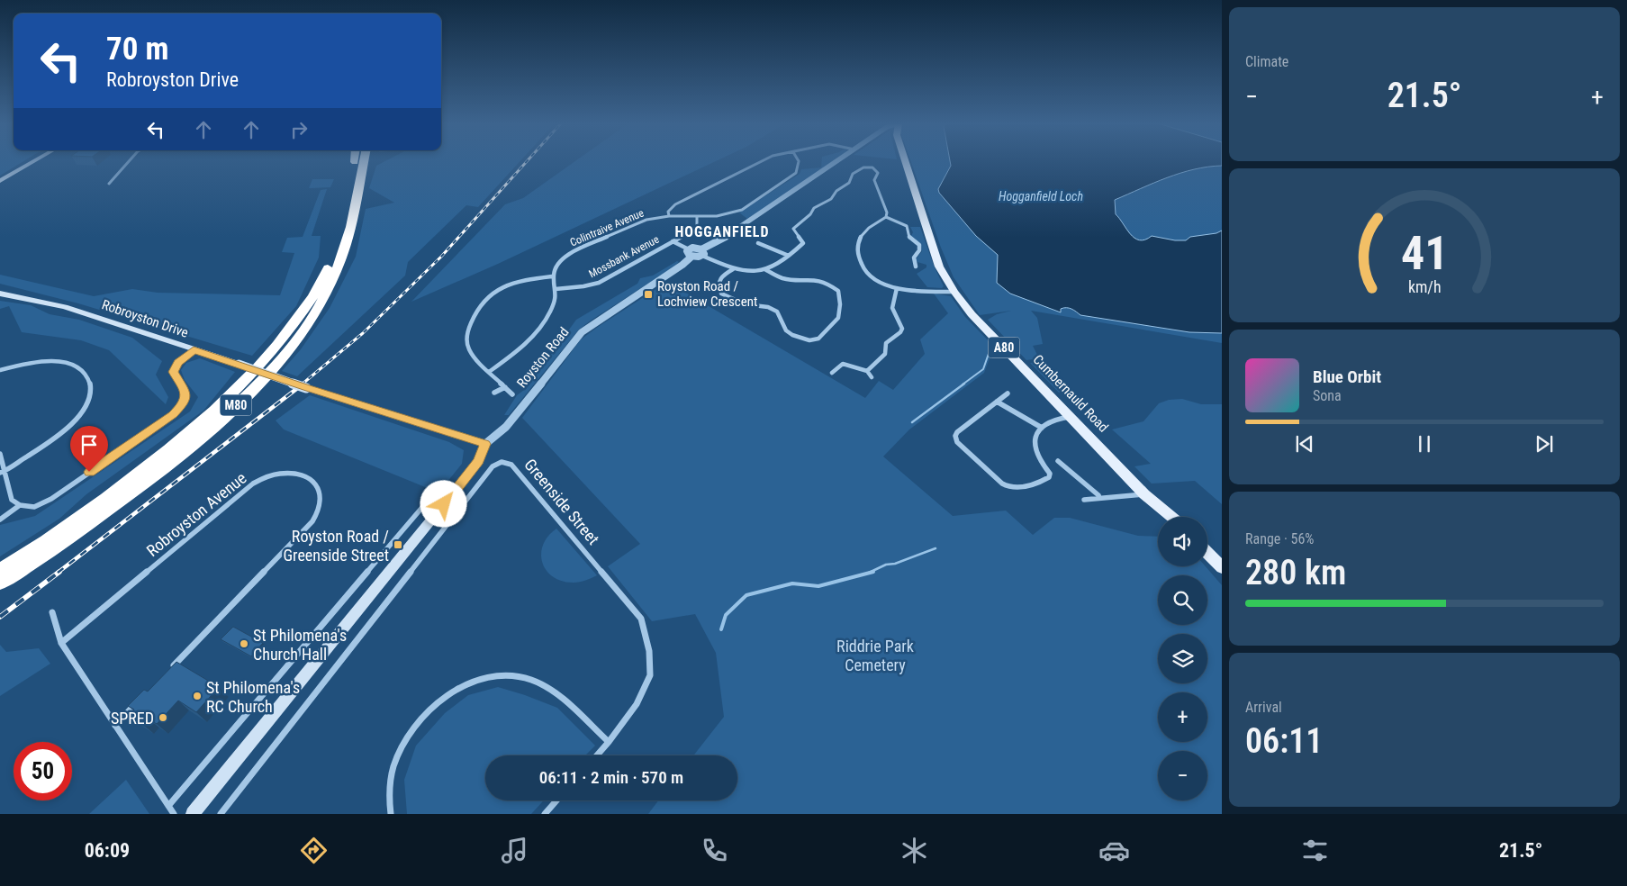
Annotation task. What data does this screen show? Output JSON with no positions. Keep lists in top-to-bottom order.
{
  "streets": {
    "highway": ["M80"],
    "main road": [
      "Robroyston Drive",
      "A80",
      "Royston Road",
      "Cumbernauld Road"
    ],
    "street": [
      "Colintraive Avenue",
      "Mossbank Avenue",
      "Greenside Street",
      "Robroyston Avenue"
    ]
  },
  "crossings": [
    ["Colintraive Avenue", "Mossbank Avenue"],
    ["Mossbank Avenue", "Royston Road"],
    ["Robroyston Drive", "Royston Road"]
  ],
  "districts": ["HOGGANFIELD"],
  "water": ["Hogganfield Loch"],
  "parks": ["Riddrie Park Cemetery"],
  "places": {
    "transit": ["Royston Road / Lochview Crescent", "Royston Road / Greenside Street"],
    "other": ["St Philomena's Church Hall", "St Philomena's RC Church", "SPRED"]
  },
  "page": {
    "tile": [
      "Climate",
      ["Range · 56%", "280 km"],
      ["Arrival", "06:11"]
    ],
    "turn": ["70 m", "Robroyston Drive"],
    "heat": ["−", "21.5°", "+"],
    "song": ["Blue Orbit", "Sona"],
    "map_buttons": ["+", "−"],
    "limit": "50",
    "trip": "06:11 · 2 min · 570 m",
    "tabs": ["06:09", "21.5°"],
    "gauge": ["41", "km/h"]
  }
}
